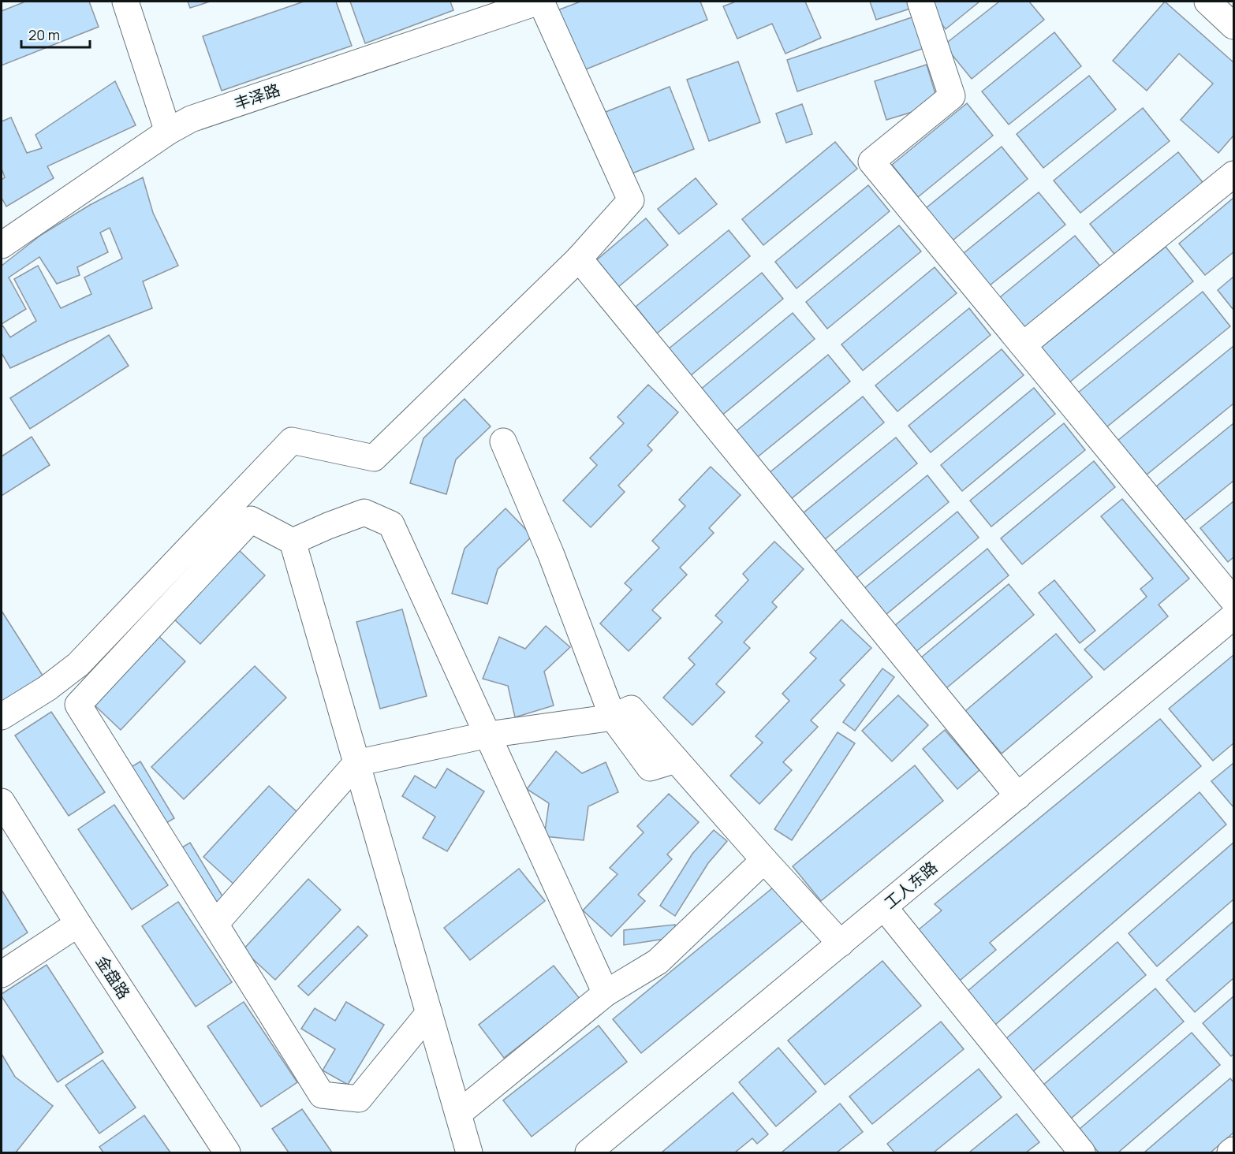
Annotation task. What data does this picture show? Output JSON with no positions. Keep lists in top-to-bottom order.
{
  "streets": {
    "street": ["丰泽路", "工人东路", "金盘路"]
  },
  "scale_bar": "20 m"
}
